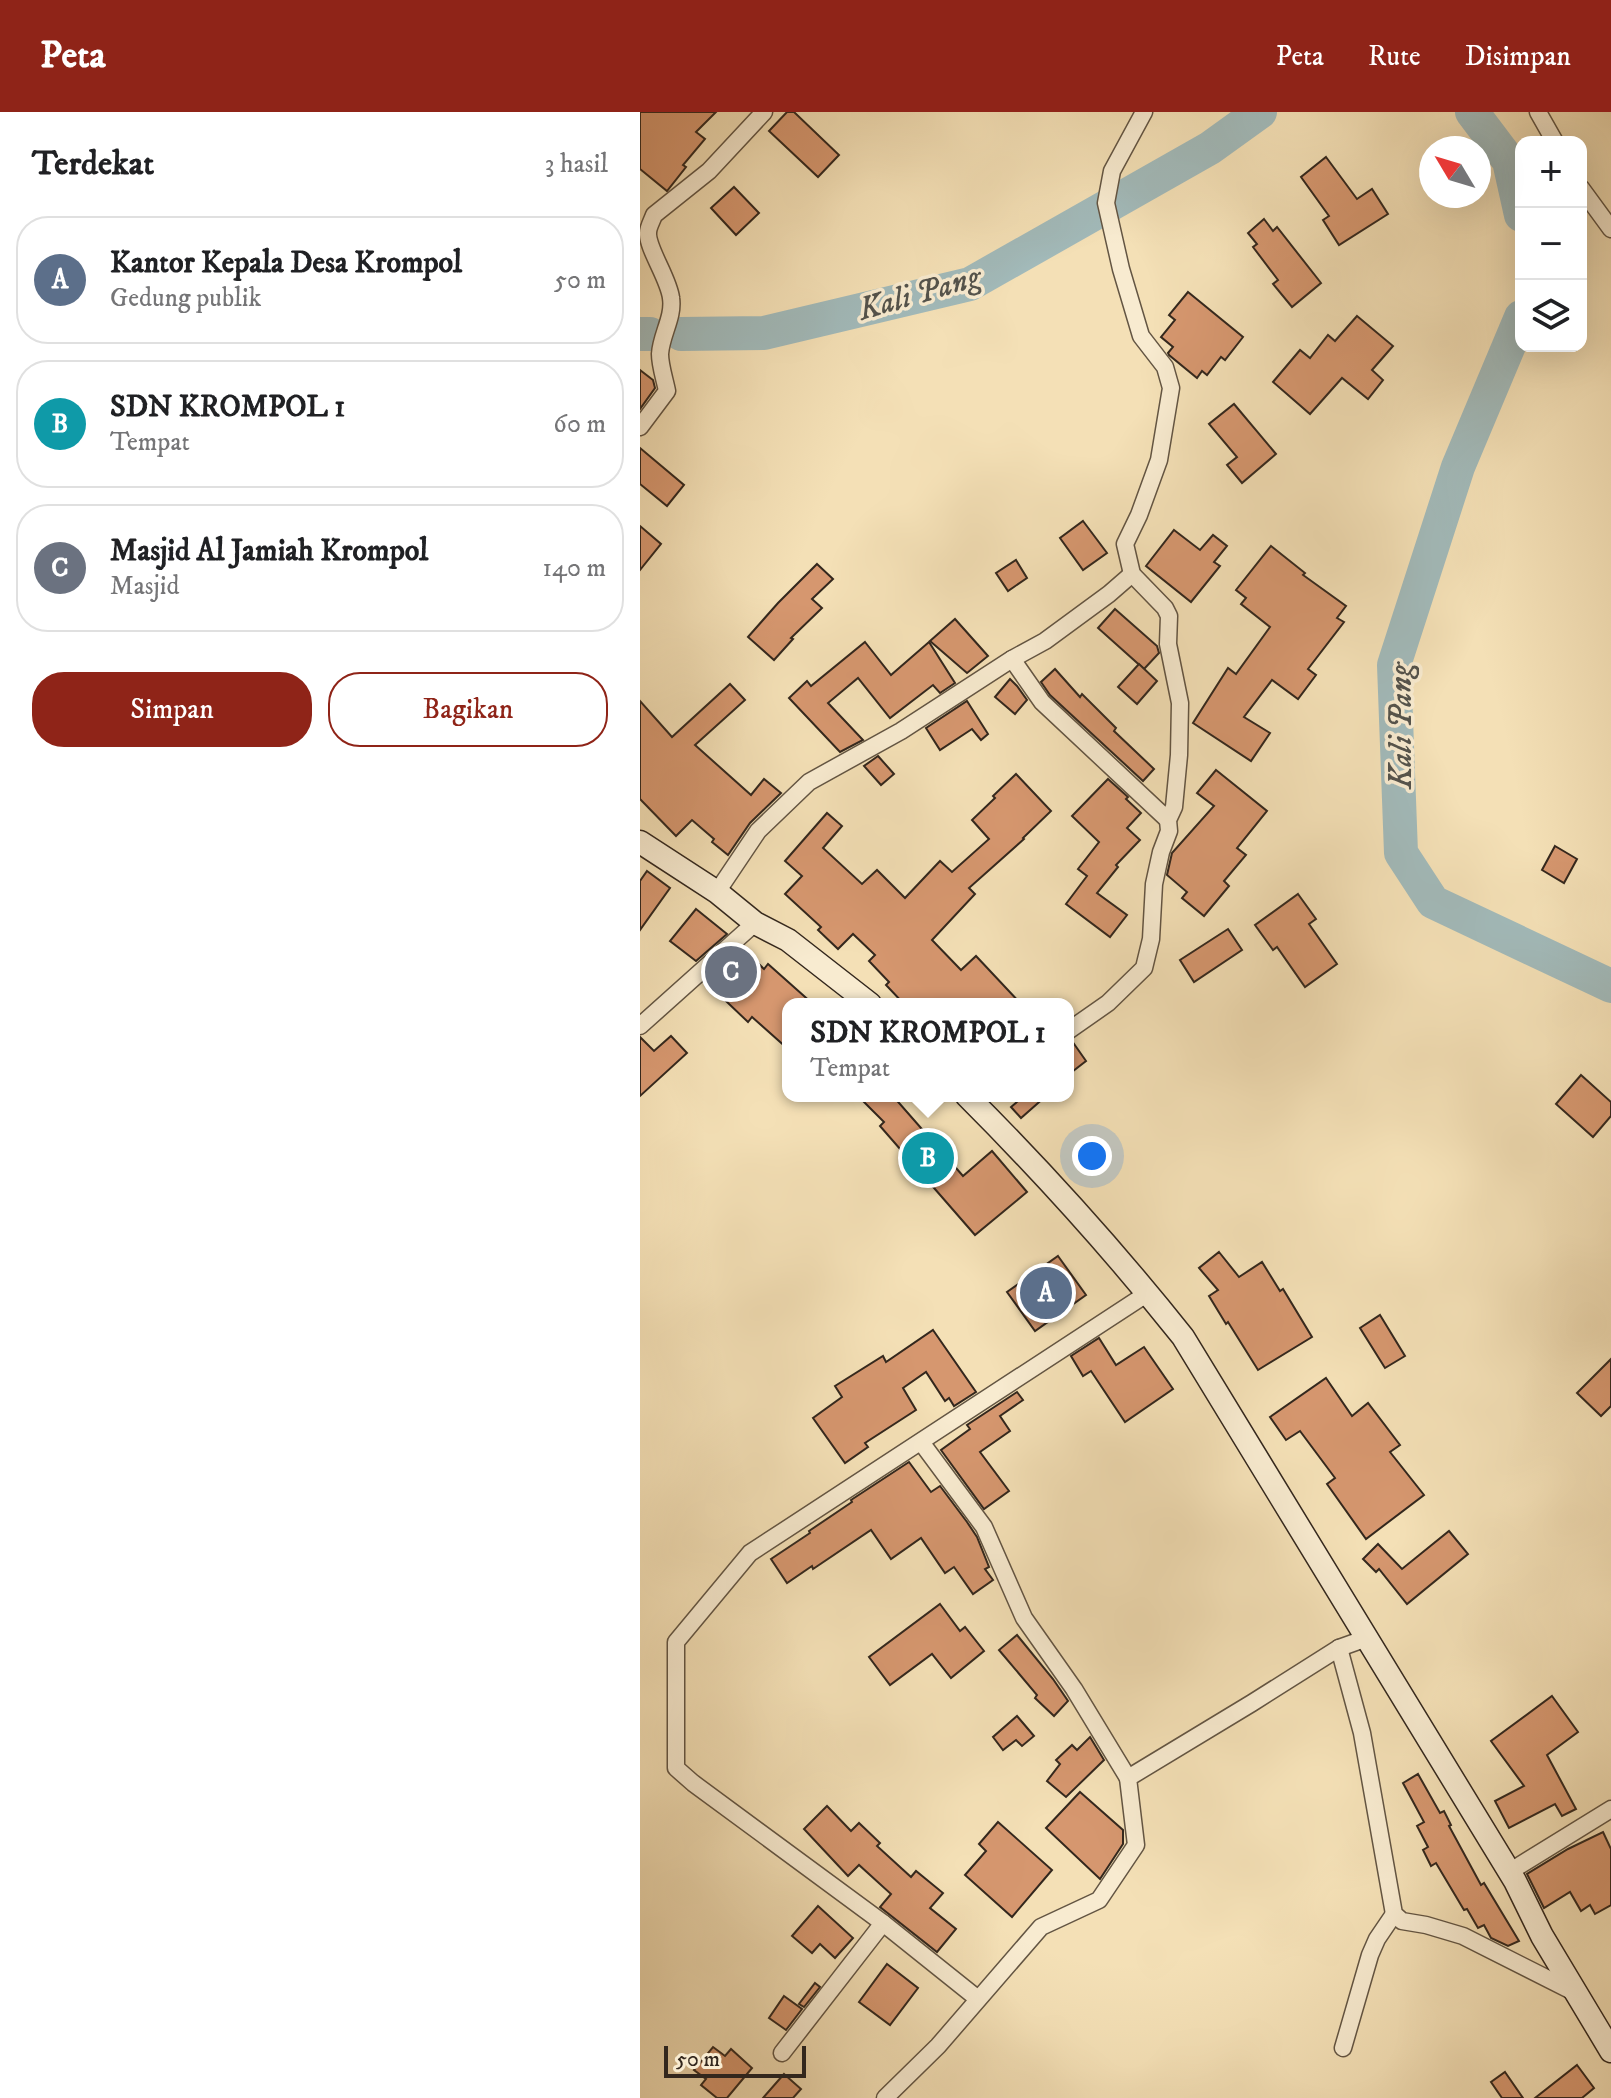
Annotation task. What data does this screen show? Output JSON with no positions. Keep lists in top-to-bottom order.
{
  "water": ["Kali Pang"],
  "scale_bar": "50 m",
  "north": "top left",
  "page": {
    "header": "Peta",
    "nav": ["Peta", "Rute", "Disimpan"],
    "heading": ["Terdekat", "3 hasil"],
    "map_buttons": ["+", "−"],
    "list": [
      {
        "mark": "A",
        "name": "Kantor Kepala Desa Krompol",
        "note": "Gedung publik",
        "value": "50 m"
      },
      {
        "mark": "B",
        "name": "SDN KROMPOL 1",
        "note": "Tempat",
        "value": "60 m"
      },
      {
        "mark": "C",
        "name": "Masjid Al Jamiah Krompol",
        "note": "Masjid",
        "value": "140 m"
      }
    ],
    "buttons": ["Simpan", "Bagikan"],
    "pins": ["C", "B", "A"],
    "popup": ["SDN KROMPOL 1", "Tempat"],
    "scale": "50 m"
  }
}
